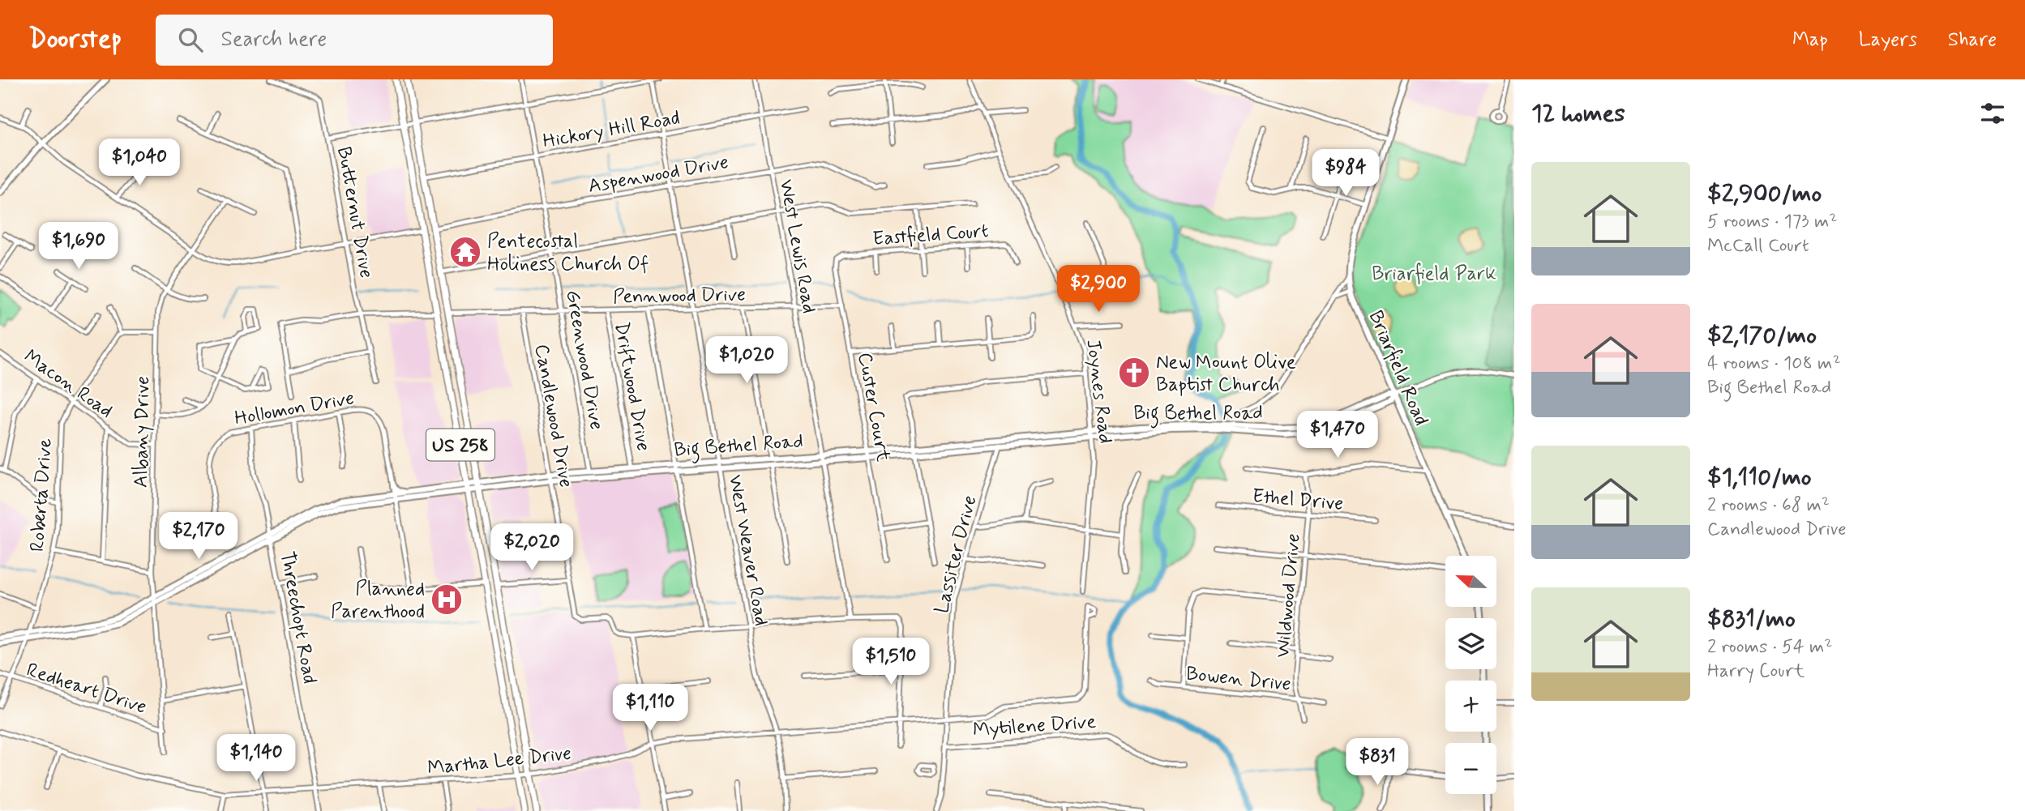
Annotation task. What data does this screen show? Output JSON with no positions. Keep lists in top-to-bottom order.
{
  "streets": {
    "highway": ["US 258"],
    "main road": ["Briarfield Road", "Big Bethel Road"],
    "street": [
      "Hickory Hill Road",
      "Aspenwood Drive",
      "Butternut Drive",
      "Eastfield Court",
      "West Lewis Road",
      "Pennwood Drive",
      "Greenwood Drive",
      "Macon Road",
      "Driftwood Drive",
      "Joynes Road",
      "Custer Court",
      "Hollomon Drive",
      "Candlewood Drive",
      "Albany Drive",
      "Roberta Drive",
      "Ethel Drive",
      "West Weaver Road",
      "Lassiter Drive",
      "Wildwood Drive",
      "Threechopt Road",
      "Bowen Drive",
      "Redheart Drive",
      "Mytilene Drive",
      "Martha Lee Drive"
    ]
  },
  "crossings": [
    ["Hickory Hill Road", "West Lewis Road"],
    ["Hickory Hill Road", "Greenwood Drive"],
    ["Hickory Hill Road", "US 258"],
    ["Hickory Hill Road", "West Weaver Road"],
    ["Aspenwood Drive", "West Lewis Road"],
    ["Aspenwood Drive", "Greenwood Drive"],
    ["Aspenwood Drive", "US 258"],
    ["Aspenwood Drive", "West Weaver Road"],
    ["Eastfield Court", "Custer Court"],
    ["West Lewis Road", "Pennwood Drive"],
    ["West Lewis Road", "Big Bethel Road"],
    ["Pennwood Drive", "Greenwood Drive"],
    ["Pennwood Drive", "Driftwood Drive"],
    ["Pennwood Drive", "Custer Court"],
    ["Pennwood Drive", "Candlewood Drive"],
    ["Pennwood Drive", "US 258"],
    ["Pennwood Drive", "West Weaver Road"],
    ["Greenwood Drive", "Big Bethel Road"],
    ["Briarfield Road", "Big Bethel Road"],
    ["Macon Road", "Albany Drive"],
    ["Macon Road", "Roberta Drive"],
    ["Driftwood Drive", "Big Bethel Road"],
    ["Joynes Road", "Big Bethel Road"],
    ["Custer Court", "Big Bethel Road"],
    ["Hollomon Drive", "Big Bethel Road"],
    ["Hollomon Drive", "Threechopt Road"],
    ["Big Bethel Road", "Candlewood Drive"],
    ["Big Bethel Road", "Albany Drive"],
    ["Big Bethel Road", "US 258"],
    ["Big Bethel Road", "Roberta Drive"],
    ["Big Bethel Road", "West Weaver Road"],
    ["Big Bethel Road", "Lassiter Drive"],
    ["Big Bethel Road", "Threechopt Road"],
    ["Albany Drive", "Redheart Drive"],
    ["US 258", "Martha Lee Drive"],
    ["Roberta Drive", "Redheart Drive"],
    ["Ethel Drive", "Wildwood Drive"],
    ["West Weaver Road", "Martha Lee Drive"],
    ["Lassiter Drive", "Mytilene Drive"],
    ["Lassiter Drive", "Martha Lee Drive"],
    ["Wildwood Drive", "Bowen Drive"],
    ["Threechopt Road", "Martha Lee Drive"]
  ],
  "parks": ["Briarfield Park"],
  "places": {
    "temple": ["Pentecostal Holiness Church Of"],
    "church": ["New Mount Olive Baptist Church"],
    "hospital": ["Planned Parenthood"]
  },
  "north": "left",
  "page": {
    "header": "Doorstep",
    "search": "Search here",
    "nav": ["Map", "Layers", "Share"],
    "heading": "12 homes",
    "price": [
      "$1,040",
      "$984",
      "$1,690",
      "$2,900",
      "$1,020",
      "$1,470",
      "$2,170",
      "$2,020",
      "$1,510",
      "$1,110",
      "$1,140",
      "$831"
    ],
    "list": [
      {
        "name": "$2,900/mo",
        "note": "5 rooms · 173 m² · McCall Court"
      },
      {
        "name": "$2,170/mo",
        "note": "4 rooms · 108 m² · Big Bethel Road"
      },
      {
        "name": "$1,110/mo",
        "note": "2 rooms · 68 m² · Candlewood Drive"
      },
      {
        "name": "$831/mo",
        "note": "2 rooms · 54 m² · Harry Court"
      }
    ],
    "map_buttons": ["+", "−"]
  }
}
